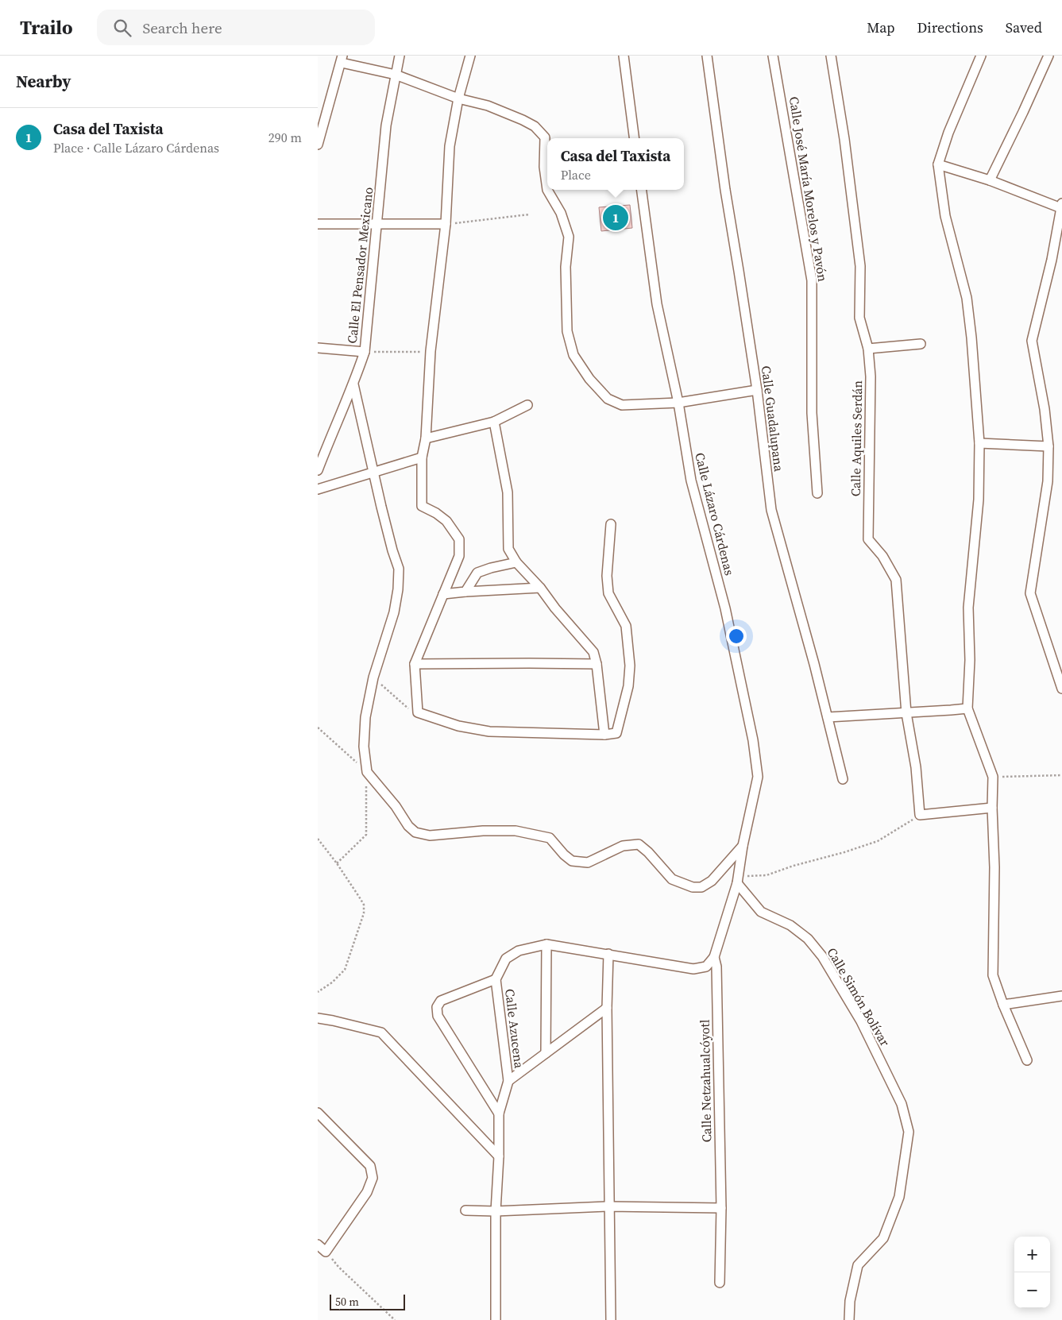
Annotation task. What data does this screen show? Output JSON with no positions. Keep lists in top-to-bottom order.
{
  "streets": {
    "street": [
      "Calle José María Morelos y Pavón",
      "Calle El Pensador Mexicano",
      "Calle Guadalupana",
      "Calle Aquiles Serdán",
      "Calle Lázaro Cárdenas",
      "Calle Simón Bolívar",
      "Calle Azucena",
      "Calle Netzahualcóyotl"
    ]
  },
  "crossings": [
    ["Calle Lázaro Cárdenas", "Calle Simón Bolívar"],
    ["Calle Lázaro Cárdenas", "Calle Netzahualcóyotl"],
    ["Calle Simón Bolívar", "Calle Netzahualcóyotl"],
    ["Calle Azucena", "Calle Netzahualcóyotl"]
  ],
  "scale_bar": "50 m",
  "page": {
    "header": "Trailo",
    "search": "Search here",
    "nav": ["Map", "Directions", "Saved"],
    "heading": "Nearby",
    "list": [
      {
        "mark": "1",
        "name": "Casa del Taxista",
        "note": "Place · Calle Lázaro Cárdenas",
        "value": "290 m"
      }
    ],
    "popup": ["Casa del Taxista", "Place"],
    "pins": "1",
    "map_buttons": ["+", "−"],
    "scale": "50 m"
  }
}
